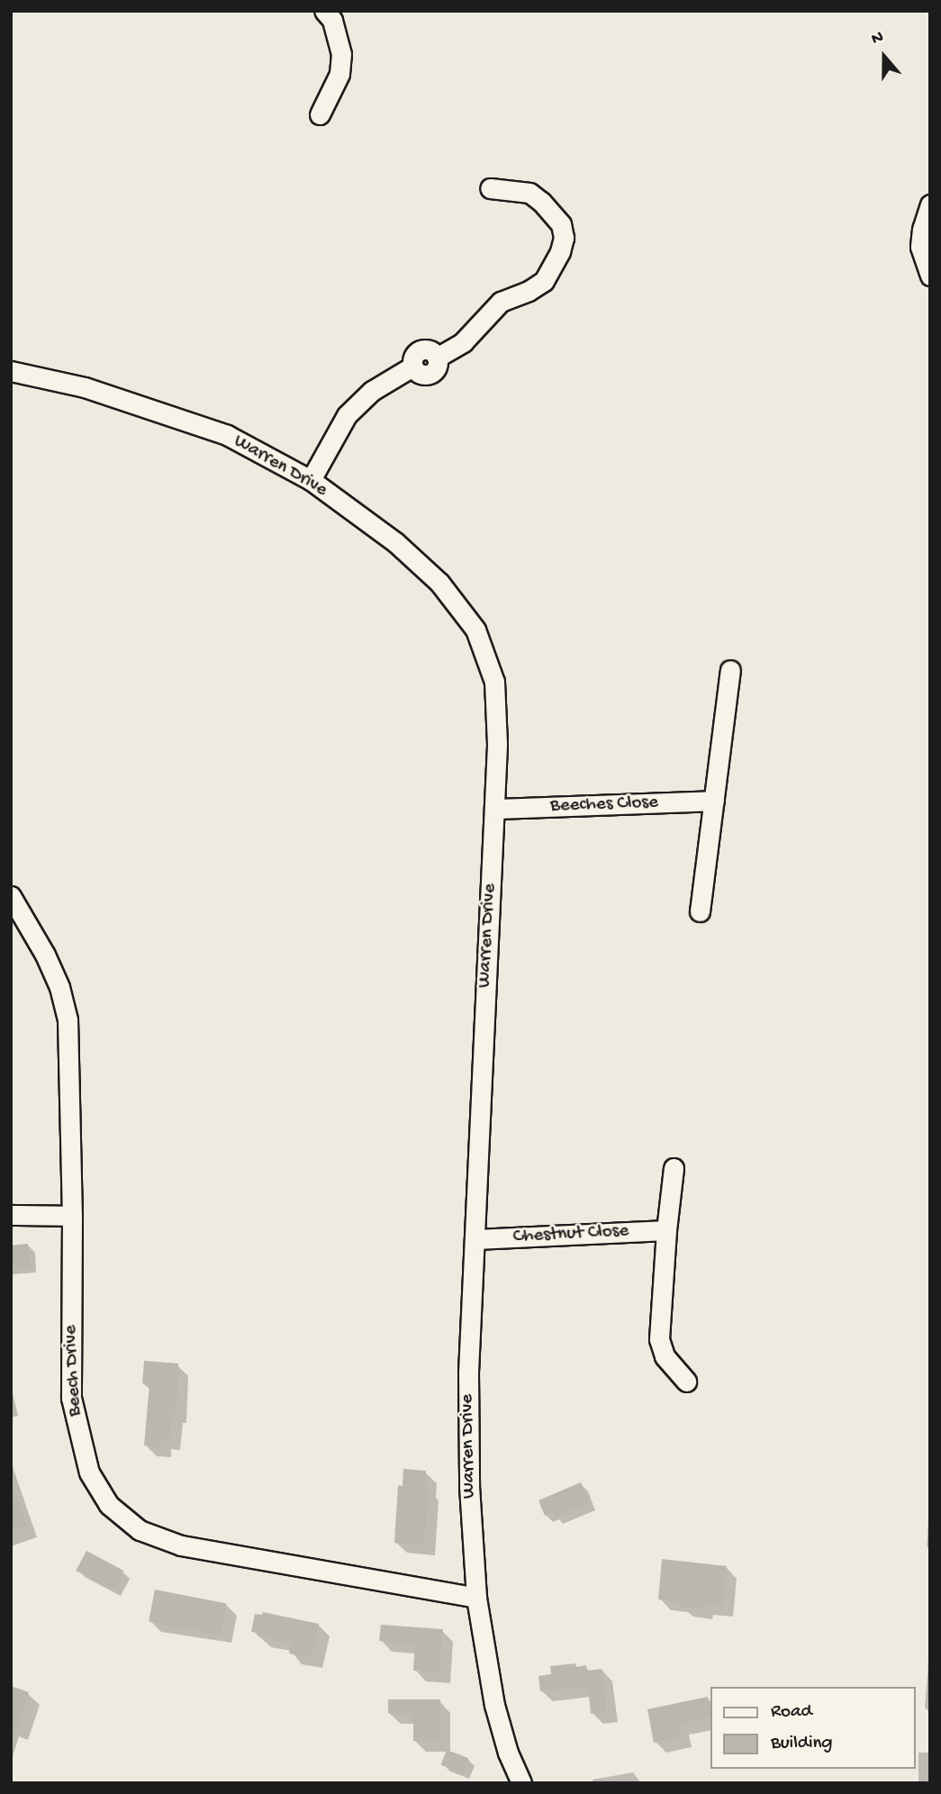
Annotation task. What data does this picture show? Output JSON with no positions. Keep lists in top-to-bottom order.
{
  "streets": {
    "street": [
      "Warren Drive",
      "Beeches Close",
      "Chestnut Close",
      "Beech Drive"
    ]
  },
  "crossings": [
    ["Warren Drive", "Beeches Close"],
    ["Warren Drive", "Chestnut Close"],
    ["Warren Drive", "Beech Drive"]
  ],
  "legend": ["Road", "Building"],
  "north": "top"
}
